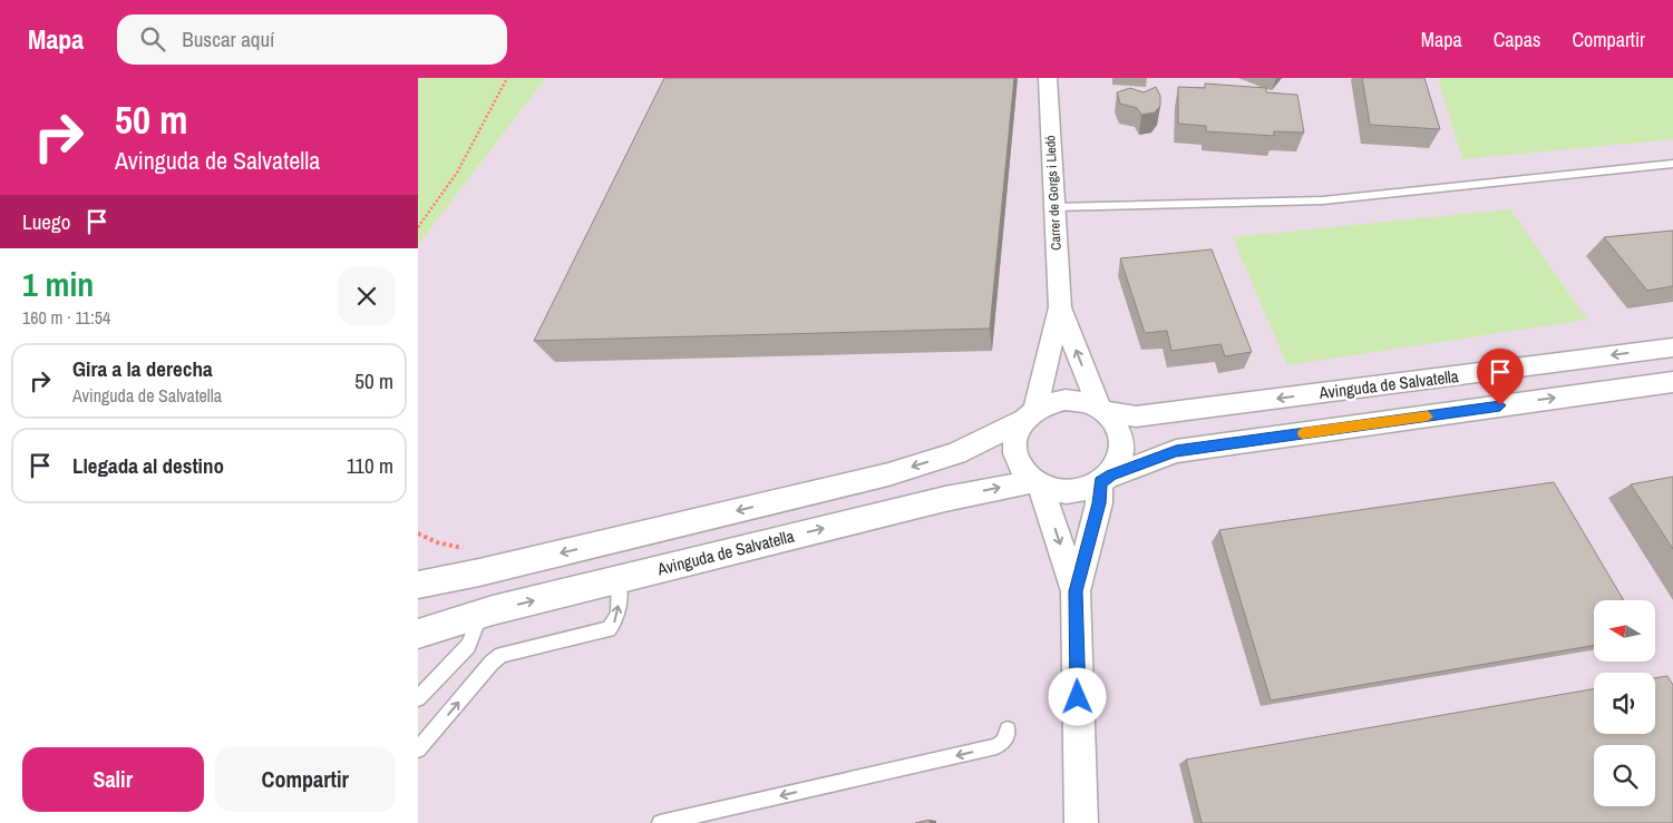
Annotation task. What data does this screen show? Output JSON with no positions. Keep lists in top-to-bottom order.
{
  "streets": {
    "street": ["Carrer de Gorgs i Lledó", "Avinguda de Salvatella"]
  },
  "crossings": [
    ["Carrer de Gorgs i Lledó", "Avinguda de Salvatella"]
  ],
  "north": "left",
  "page": {
    "header": "Mapa",
    "search": "Buscar aquí",
    "nav": ["Mapa", "Capas", "Compartir"],
    "turn": ["50 m", "Avinguda de Salvatella"],
    "then": "Luego",
    "heading": ["1 min", "160 m · 11:54"],
    "list": [
      {
        "name": "Gira a la derecha",
        "note": "Avinguda de Salvatella",
        "value": "50 m"
      },
      {
        "name": "Llegada al destino",
        "value": "110 m"
      }
    ],
    "buttons": ["Salir", "Compartir"]
  }
}
